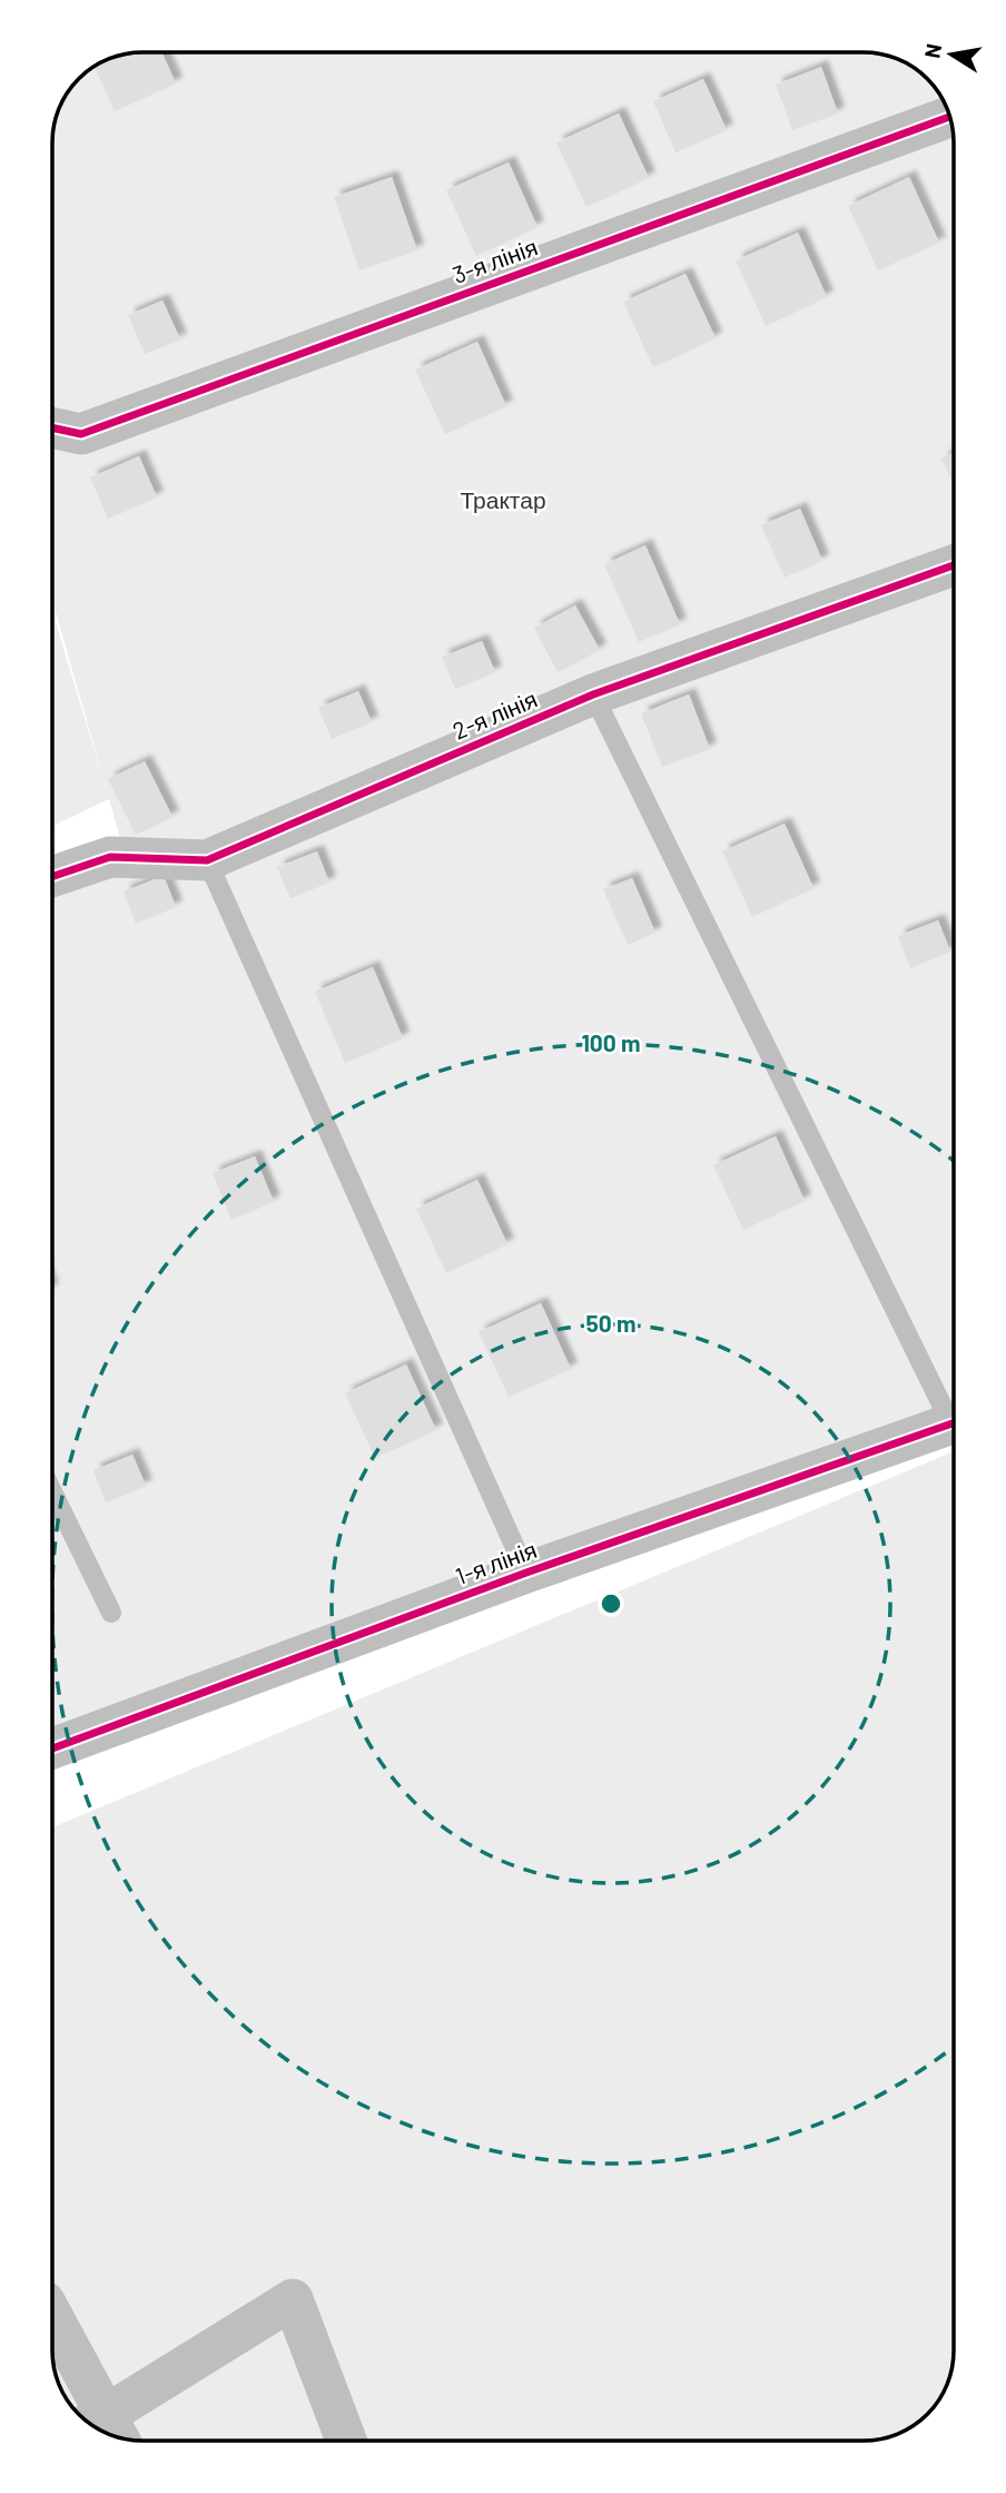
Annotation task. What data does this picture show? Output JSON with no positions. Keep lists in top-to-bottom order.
{
  "streets": {
    "street": ["3-я лінія", "2-я лінія", "1-я лінія"]
  },
  "parks": ["Трактар"],
  "north": "left",
  "rings": ["100 m", "50 m"]
}
